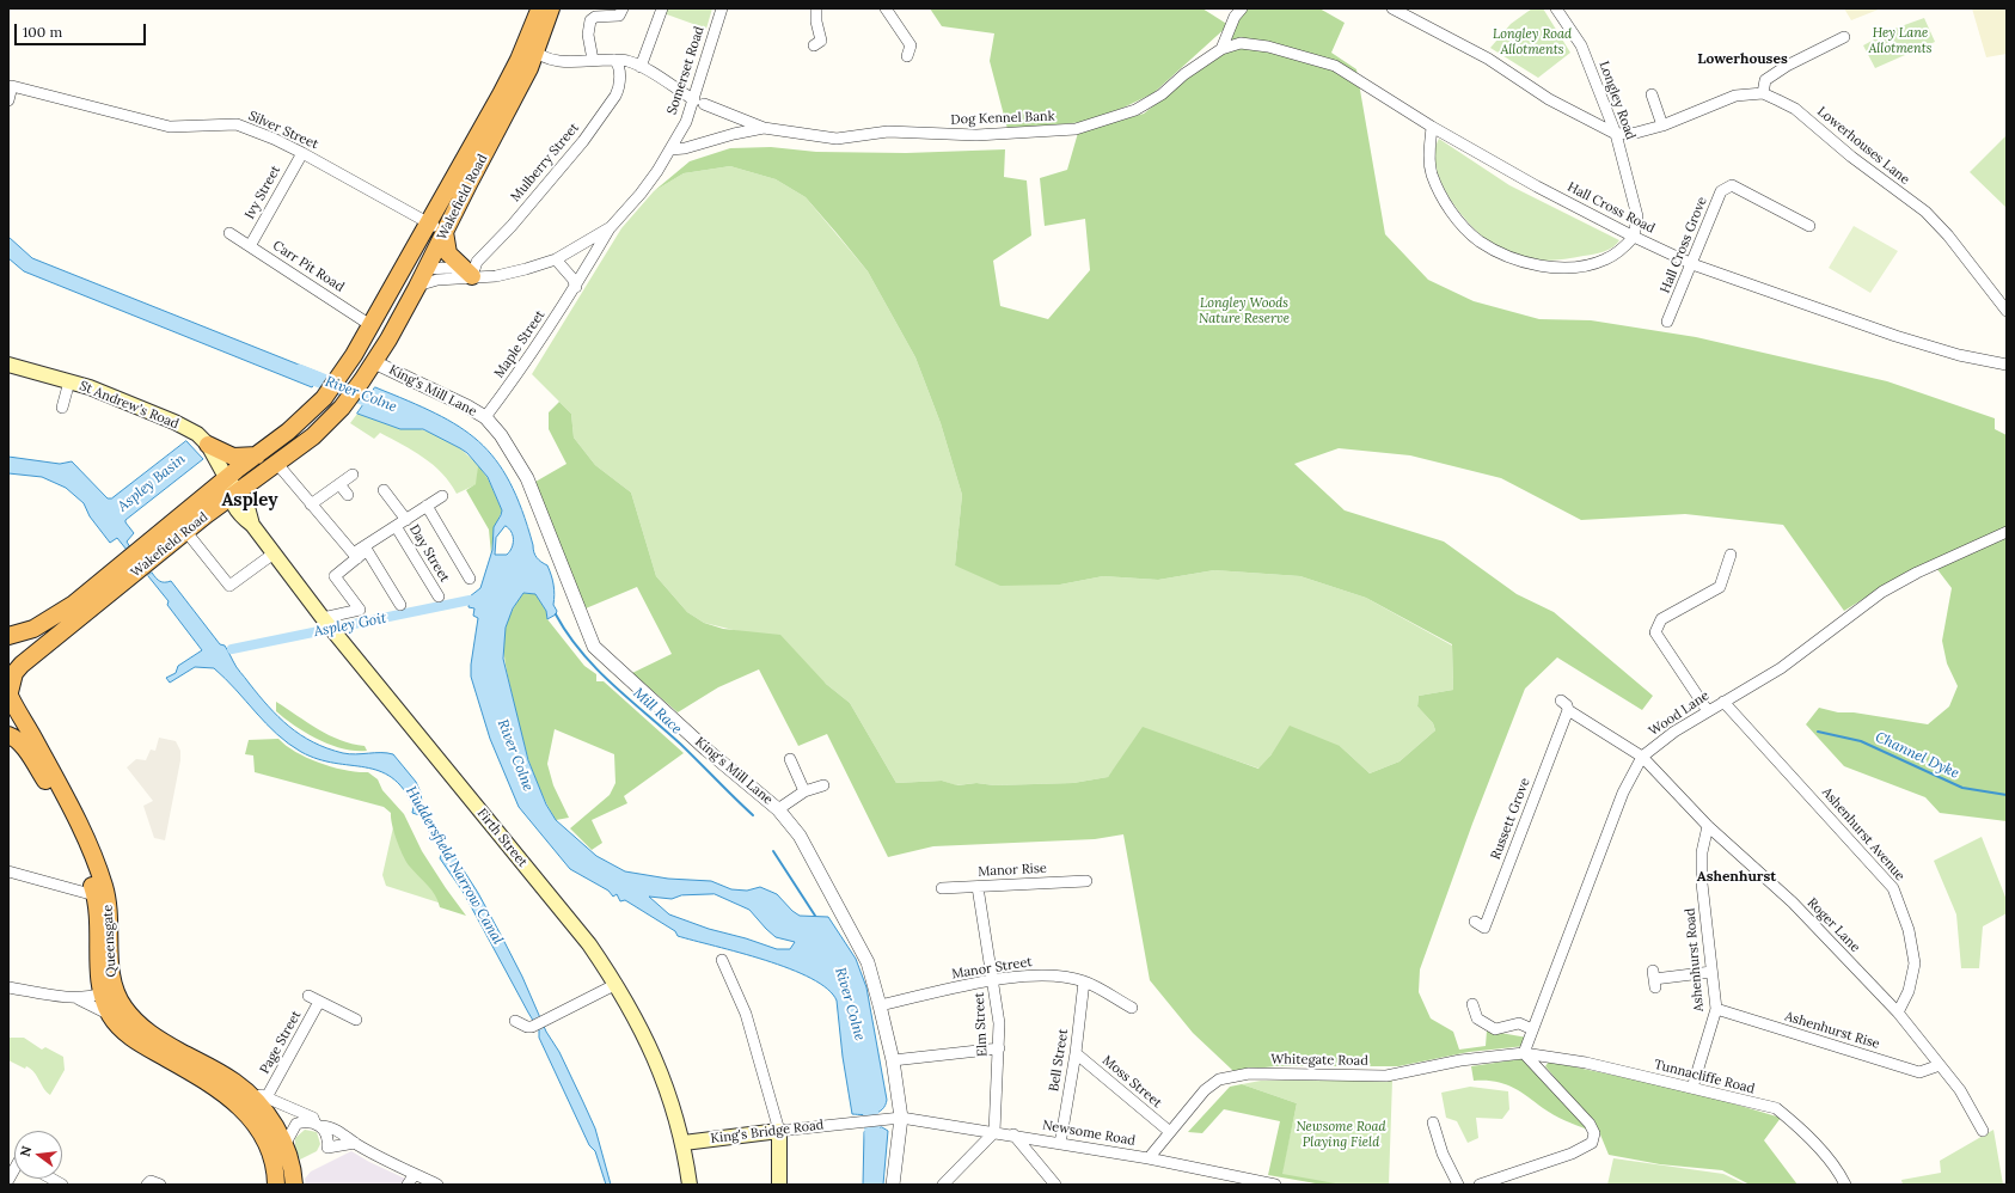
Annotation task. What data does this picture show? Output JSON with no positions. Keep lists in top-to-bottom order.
{
  "streets": {
    "highway": ["Wakefield Road", "Queensgate"],
    "main road": ["St Andrew's Road", "Firth Street", "King's Bridge Road"],
    "street": [
      "Somerset Road",
      "Longley Road",
      "Dog Kennel Bank",
      "Silver Street",
      "Lowerhouses Lane",
      "Mulberry Street",
      "Ivy Street",
      "Hall Cross Road",
      "Hall Cross Grove",
      "Carr Pit Road",
      "Maple Street",
      "King's Mill Lane",
      "Day Street",
      "Wood Lane",
      "Russett Grove",
      "Ashenhurst Avenue",
      "Manor Rise",
      "Roger Lane",
      "Ashenhurst Road",
      "Manor Street",
      "Elm Street",
      "Ashenhurst Rise",
      "Page Street",
      "Bell Street",
      "Whitegate Road",
      "Tunnacliffe Road",
      "Moss Street",
      "Newsome Road"
    ]
  },
  "crossings": [
    ["Somerset Road", "Dog Kennel Bank"],
    ["Somerset Road", "Mulberry Street"],
    ["Somerset Road", "Wakefield Road"],
    ["Somerset Road", "Maple Street"],
    ["Longley Road", "Hall Cross Road"],
    ["Dog Kennel Bank", "Mulberry Street"],
    ["Dog Kennel Bank", "Wakefield Road"],
    ["Dog Kennel Bank", "Hall Cross Road"],
    ["Silver Street", "Ivy Street"],
    ["Silver Street", "Wakefield Road"],
    ["Ivy Street", "Carr Pit Road"],
    ["Wakefield Road", "Carr Pit Road"],
    ["Wakefield Road", "King's Mill Lane"],
    ["Wakefield Road", "St Andrew's Road"],
    ["Wakefield Road", "Firth Street"],
    ["Wakefield Road", "Queensgate"],
    ["Hall Cross Road", "Hall Cross Grove"],
    ["Maple Street", "King's Mill Lane"],
    ["King's Mill Lane", "Manor Street"],
    ["King's Mill Lane", "King's Bridge Road"],
    ["King's Mill Lane", "Newsome Road"],
    ["St Andrew's Road", "Firth Street"],
    ["Wood Lane", "Ashenhurst Avenue"],
    ["Wood Lane", "Roger Lane"],
    ["Wood Lane", "Whitegate Road"],
    ["Wood Lane", "Tunnacliffe Road"],
    ["Russett Grove", "Roger Lane"],
    ["Ashenhurst Avenue", "Roger Lane"],
    ["Firth Street", "King's Bridge Road"],
    ["Manor Rise", "Elm Street"],
    ["Roger Lane", "Ashenhurst Road"],
    ["Roger Lane", "Ashenhurst Rise"],
    ["Ashenhurst Road", "Ashenhurst Rise"],
    ["Ashenhurst Road", "Tunnacliffe Road"],
    ["Manor Street", "Elm Street"],
    ["Manor Street", "Bell Street"],
    ["Elm Street", "Newsome Road"],
    ["Bell Street", "Moss Street"],
    ["Bell Street", "Newsome Road"],
    ["Whitegate Road", "Tunnacliffe Road"],
    ["Whitegate Road", "Moss Street"],
    ["Whitegate Road", "Newsome Road"],
    ["King's Bridge Road", "Newsome Road"]
  ],
  "districts": ["Lowerhouses", "Aspley", "Ashenhurst"],
  "water": [
    "River Colne",
    "Aspley Basin",
    "Aspley Goit",
    "Mill Race",
    "Channel Dyke",
    "Huddersfield Narrow Canal"
  ],
  "parks": [
    "Hey Lane Allotments",
    "Longley Road Allotments",
    "Longley Woods Nature Reserve",
    "Newsome Road Playing Field"
  ],
  "scale_bar": "100 m",
  "north": "left"
}
